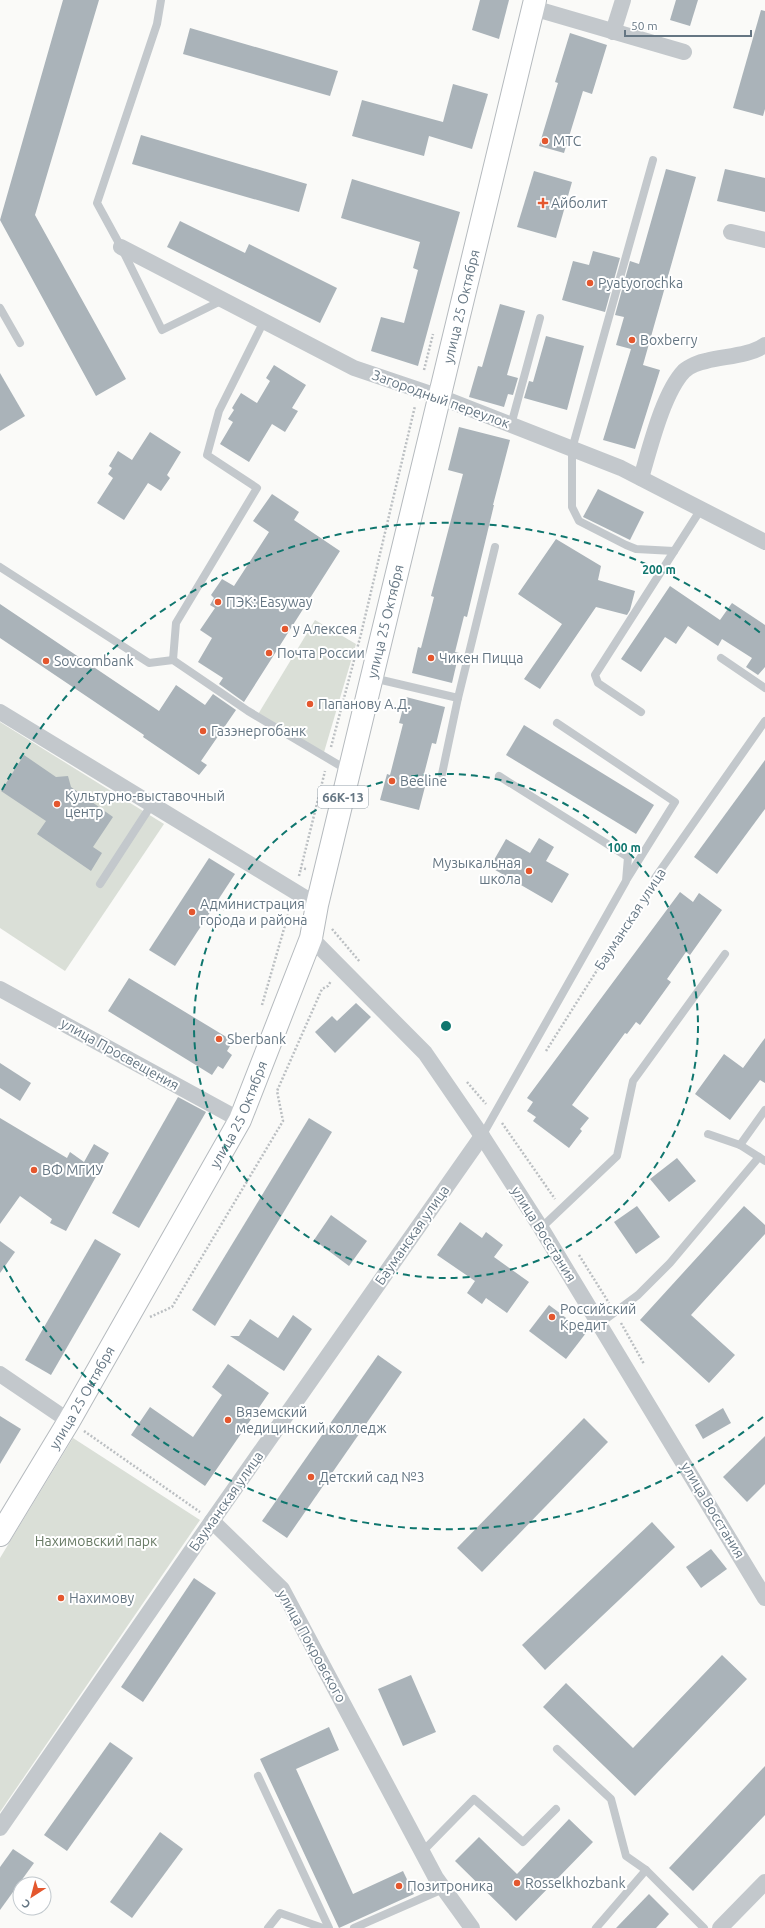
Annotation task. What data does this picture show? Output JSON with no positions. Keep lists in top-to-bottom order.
{
  "streets": {
    "main road": ["улица 25 Октября", "66К-13"],
    "street": [
      "Загородный переулок",
      "Бауманская улица",
      "улица Просвещения",
      "улица Восстания",
      "улица Покровского"
    ]
  },
  "crossings": [
    ["улица 25 Октября", "Загородный переулок"],
    ["улица 25 Октября", "улица Просвещения"],
    ["улица 25 Октября", "улица Восстания"],
    ["Бауманская улица", "улица Восстания"],
    ["Бауманская улица", "улица Покровского"]
  ],
  "parks": ["Нахимовский парк"],
  "places": {
    "other": [
      "МТС",
      "Pyatyorochka",
      "Boxberry",
      "ПЭК: Easyway",
      "у Алексея",
      "Почта России",
      "Чикен Пицца",
      "Sovcombank",
      "Папанову А.Д.",
      "Газэнергобанк",
      "Beeline",
      "Культурно-выставочный центр",
      "Музыкальная школа",
      "Администрация города и района",
      "Sberbank",
      "ВФ МГИУ",
      "Российский Кредит",
      "Вяземский медицинский колледж",
      "Детский сад №3",
      "Нахимову",
      "Rosselkhozbank",
      "Позитроника"
    ],
    "health": ["Айболит"]
  },
  "scale_bar": "50 m",
  "north": "bottom left",
  "rings": ["200 m", "100 m"]
}
